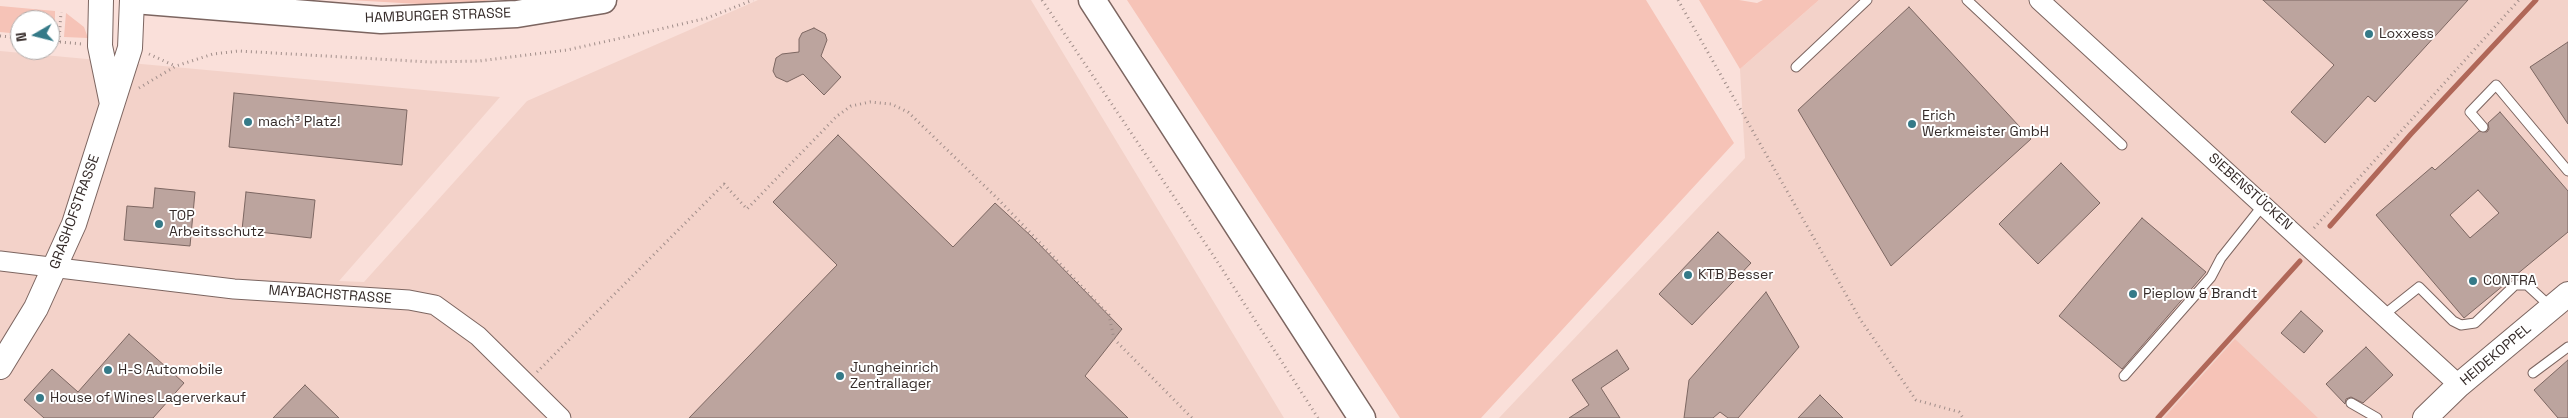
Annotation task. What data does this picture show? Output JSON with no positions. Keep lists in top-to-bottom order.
{
  "streets": {
    "main road": ["HAMBURGER STRASSE"],
    "street": [
      "SIEBENSTÜCKEN",
      "GRASHOFSTRASSE",
      "MAYBACHSTRASSE",
      "HEIDEKOPPEL"
    ]
  },
  "crossings": [
    ["HAMBURGER STRASSE", "GRASHOFSTRASSE"],
    ["SIEBENSTÜCKEN", "HEIDEKOPPEL"],
    ["GRASHOFSTRASSE", "MAYBACHSTRASSE"]
  ],
  "places": [
    "Loxxess",
    "mach³ Platz!",
    "Erich Werkmeister GmbH",
    "TOP Arbeitsschutz",
    "KTB Besser",
    "CONTRA",
    "Pieplow & Brandt",
    "H-S Automobile",
    "Jungheinrich Zentrallager",
    "House of Wines Lagerverkauf"
  ],
  "north": "left"
}
